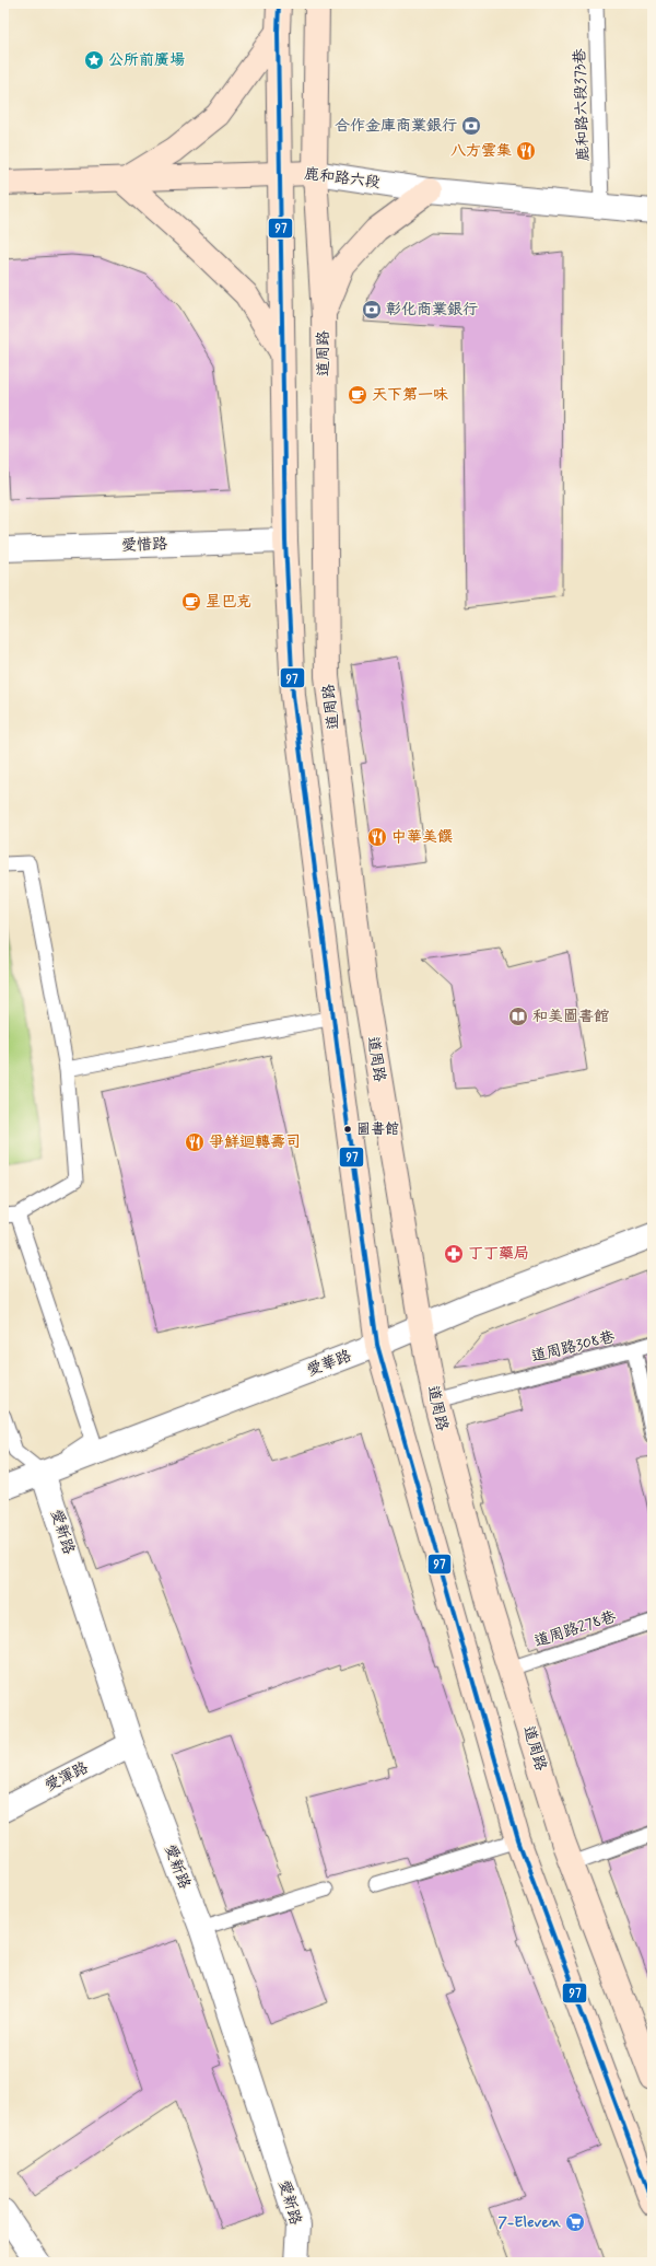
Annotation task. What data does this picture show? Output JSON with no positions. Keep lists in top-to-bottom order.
{
  "streets": {
    "main road": ["鹿和路六段", "道周路"],
    "street": [
      "愛惜路",
      "愛華路",
      "愛新路",
      "愛渾路"
    ],
    "lane": ["鹿和路六段373巷", "道周路308巷", "道周路278巷"]
  },
  "crossings": [
    ["鹿和路六段373巷", "鹿和路六段"],
    ["鹿和路六段", "道周路"],
    ["道周路", "道周路308巷"],
    ["道周路", "愛華路"],
    ["道周路", "道周路278巷"],
    ["愛華路", "愛新路"],
    ["愛新路", "愛渾路"]
  ],
  "places": {
    "place": ["公所前廣場"],
    "bank": ["合作金庫商業銀行", "彰化商業銀行"],
    "restaurant": ["八方雲集", "中華美饌", "爭鮮迴轉壽司"],
    "cafe": ["天下第一味", "星巴克"],
    "library": ["和美圖書館"],
    "other": ["圖書館"],
    "pharmacy": ["丁丁藥局"],
    "supermarket": ["7-Eleven"]
  },
  "lines": ["transit line 97"]
}
